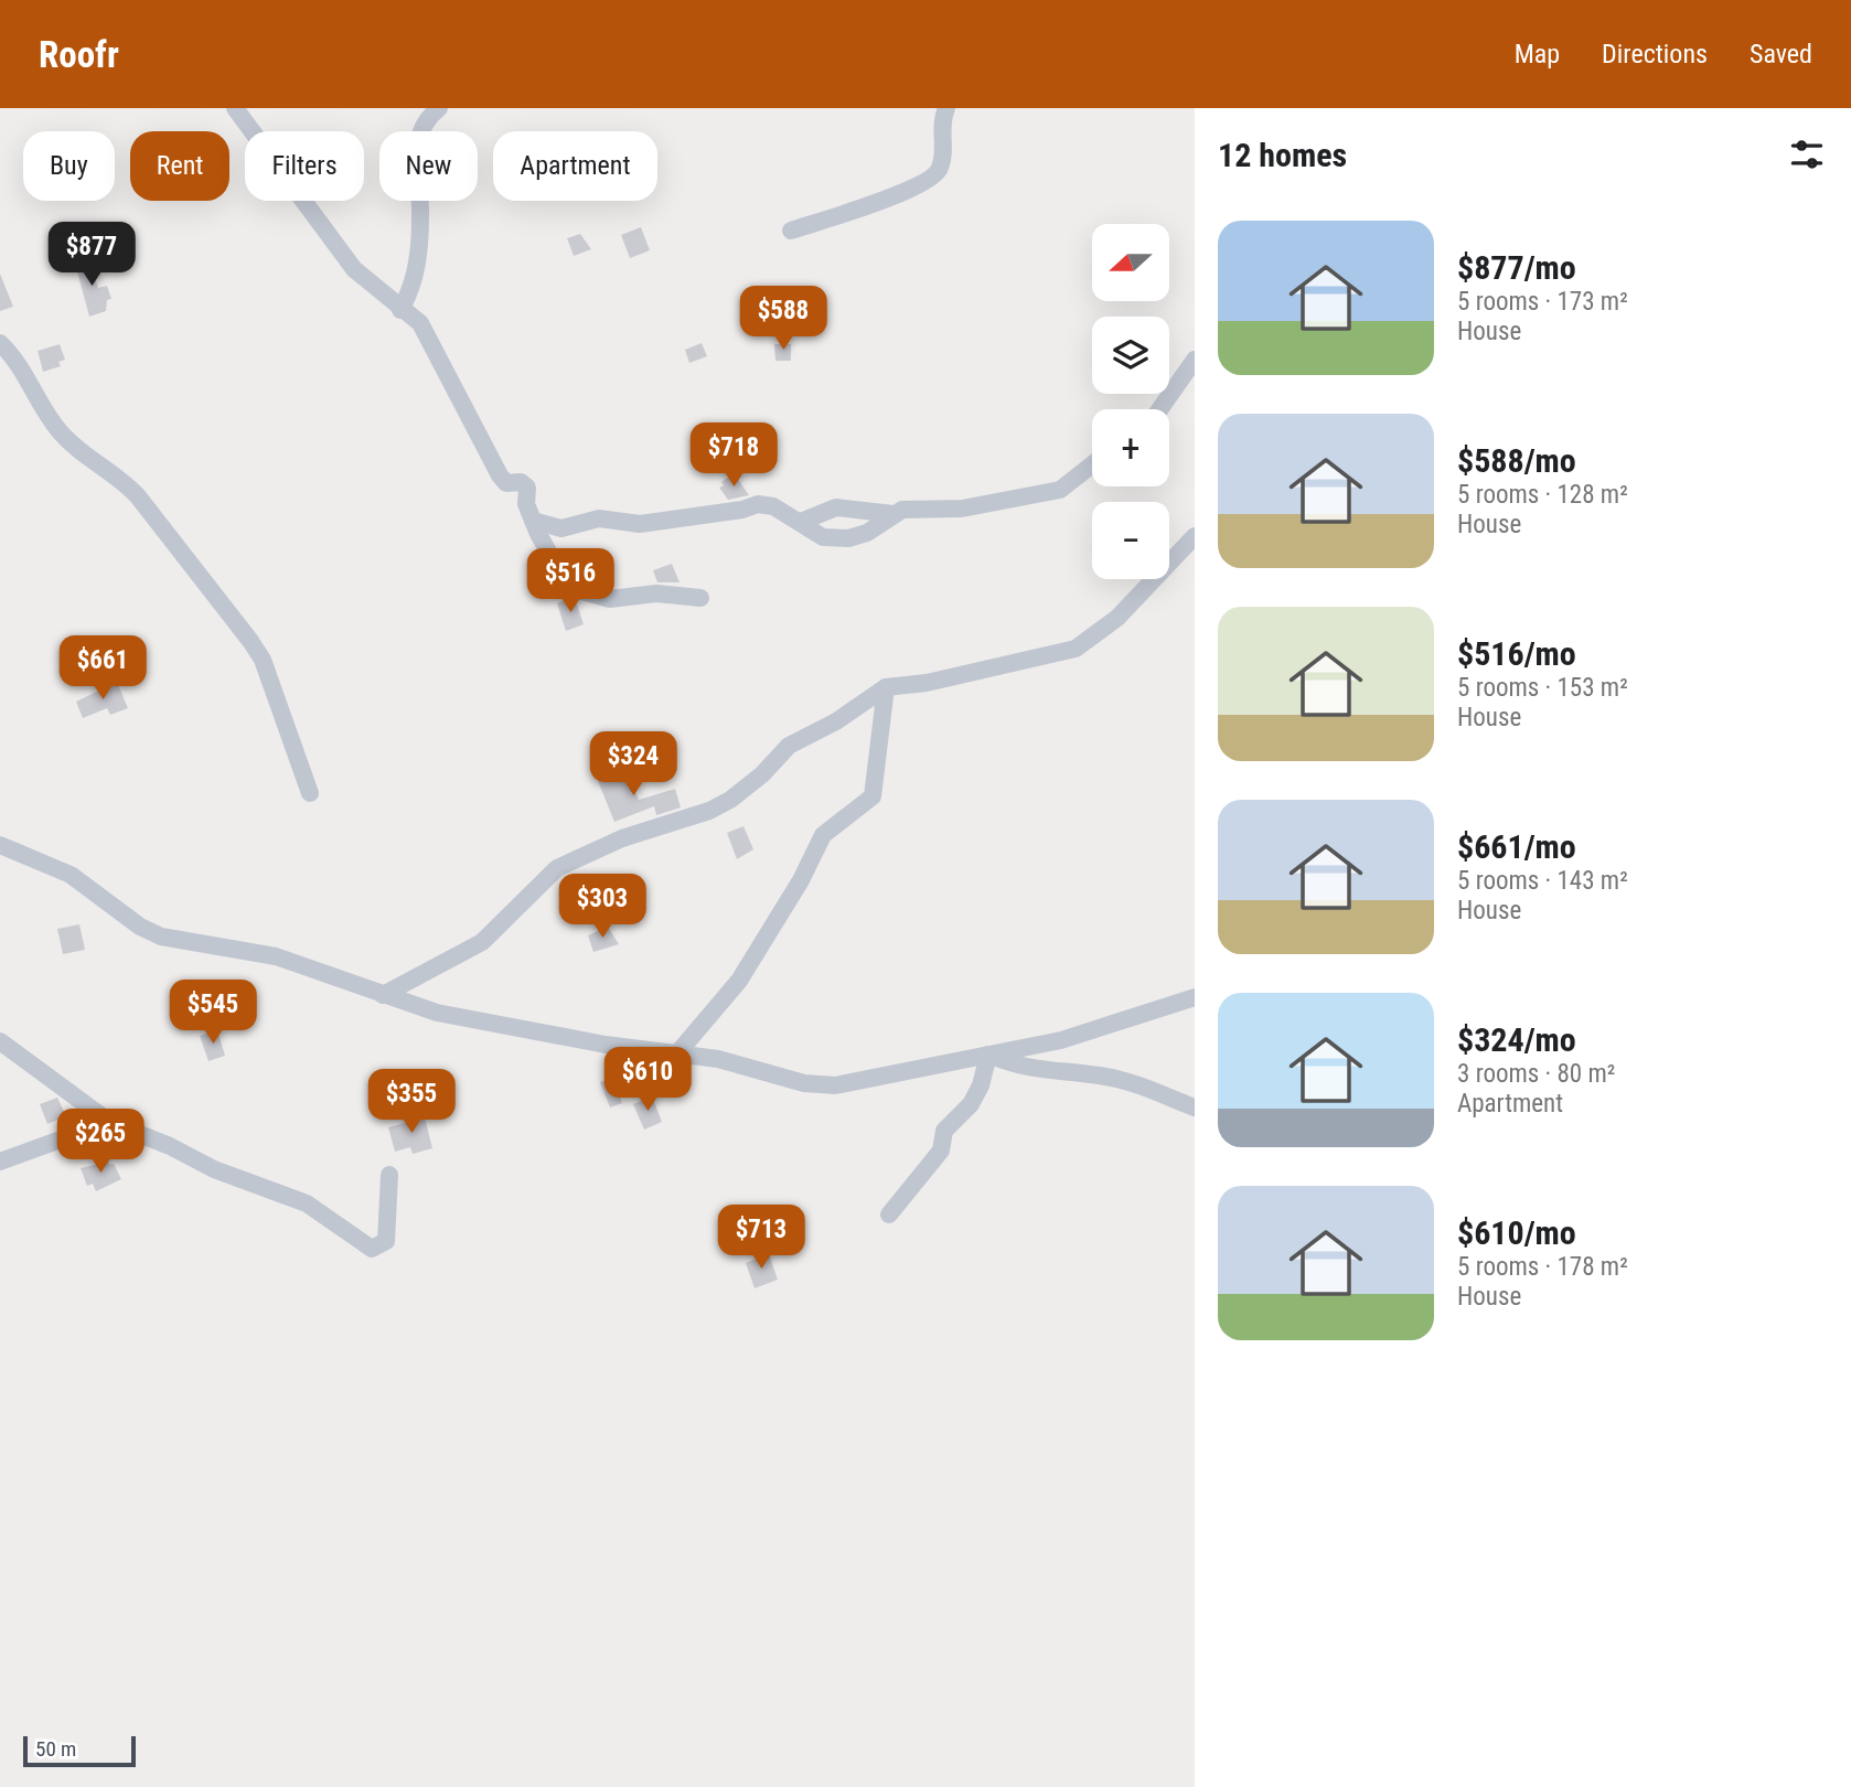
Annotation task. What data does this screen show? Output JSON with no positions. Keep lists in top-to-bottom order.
{
  "scale_bar": "50 m",
  "north": "left",
  "page": {
    "header": "Roofr",
    "nav": ["Map", "Directions", "Saved"],
    "heading": "12 homes",
    "chip": [
      "Buy",
      "Rent",
      "Filters",
      "New",
      "Apartment"
    ],
    "list": [
      {
        "name": "$877/mo",
        "note": "5 rooms · 173 m² · House"
      },
      {
        "name": "$588/mo",
        "note": "5 rooms · 128 m² · House"
      },
      {
        "name": "$516/mo",
        "note": "5 rooms · 153 m² · House"
      },
      {
        "name": "$661/mo",
        "note": "5 rooms · 143 m² · House"
      },
      {
        "name": "$324/mo",
        "note": "3 rooms · 80 m² · Apartment"
      },
      {
        "name": "$610/mo",
        "note": "5 rooms · 178 m² · House"
      }
    ],
    "price": [
      "$877",
      "$588",
      "$718",
      "$516",
      "$661",
      "$324",
      "$303",
      "$545",
      "$610",
      "$355",
      "$265",
      "$713"
    ],
    "map_buttons": ["+", "−"],
    "scale": "50 m"
  }
}
